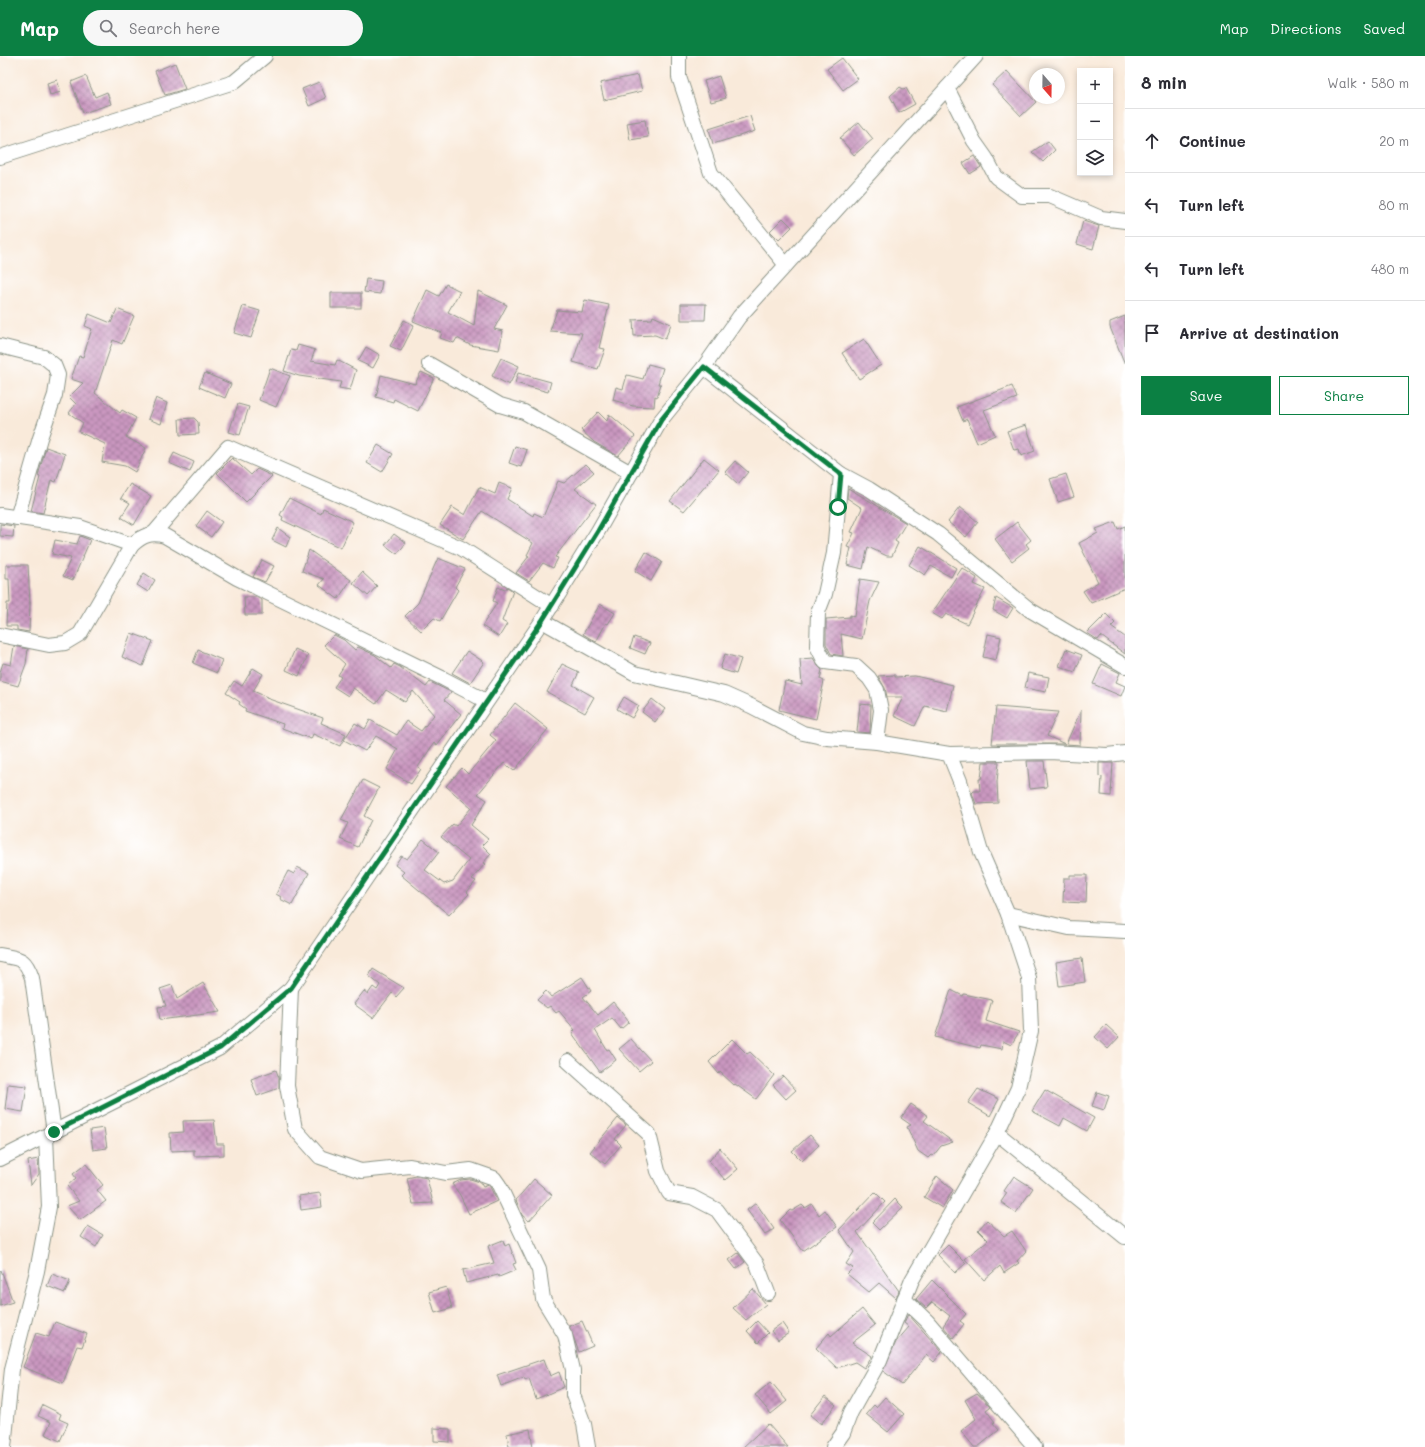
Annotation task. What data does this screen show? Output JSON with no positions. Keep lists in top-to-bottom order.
{
  "north": "bottom",
  "page": {
    "header": "Map",
    "search": "Search here",
    "nav": ["Map", "Directions", "Saved"],
    "heading": ["8 min", "Walk · 580 m"],
    "map_buttons": ["+", "−"],
    "list": [
      ["Continue", "20 m"],
      ["Turn left", "80 m"],
      ["Turn left", "480 m"],
      "Arrive at destination"
    ],
    "buttons": ["Save", "Share"]
  }
}
